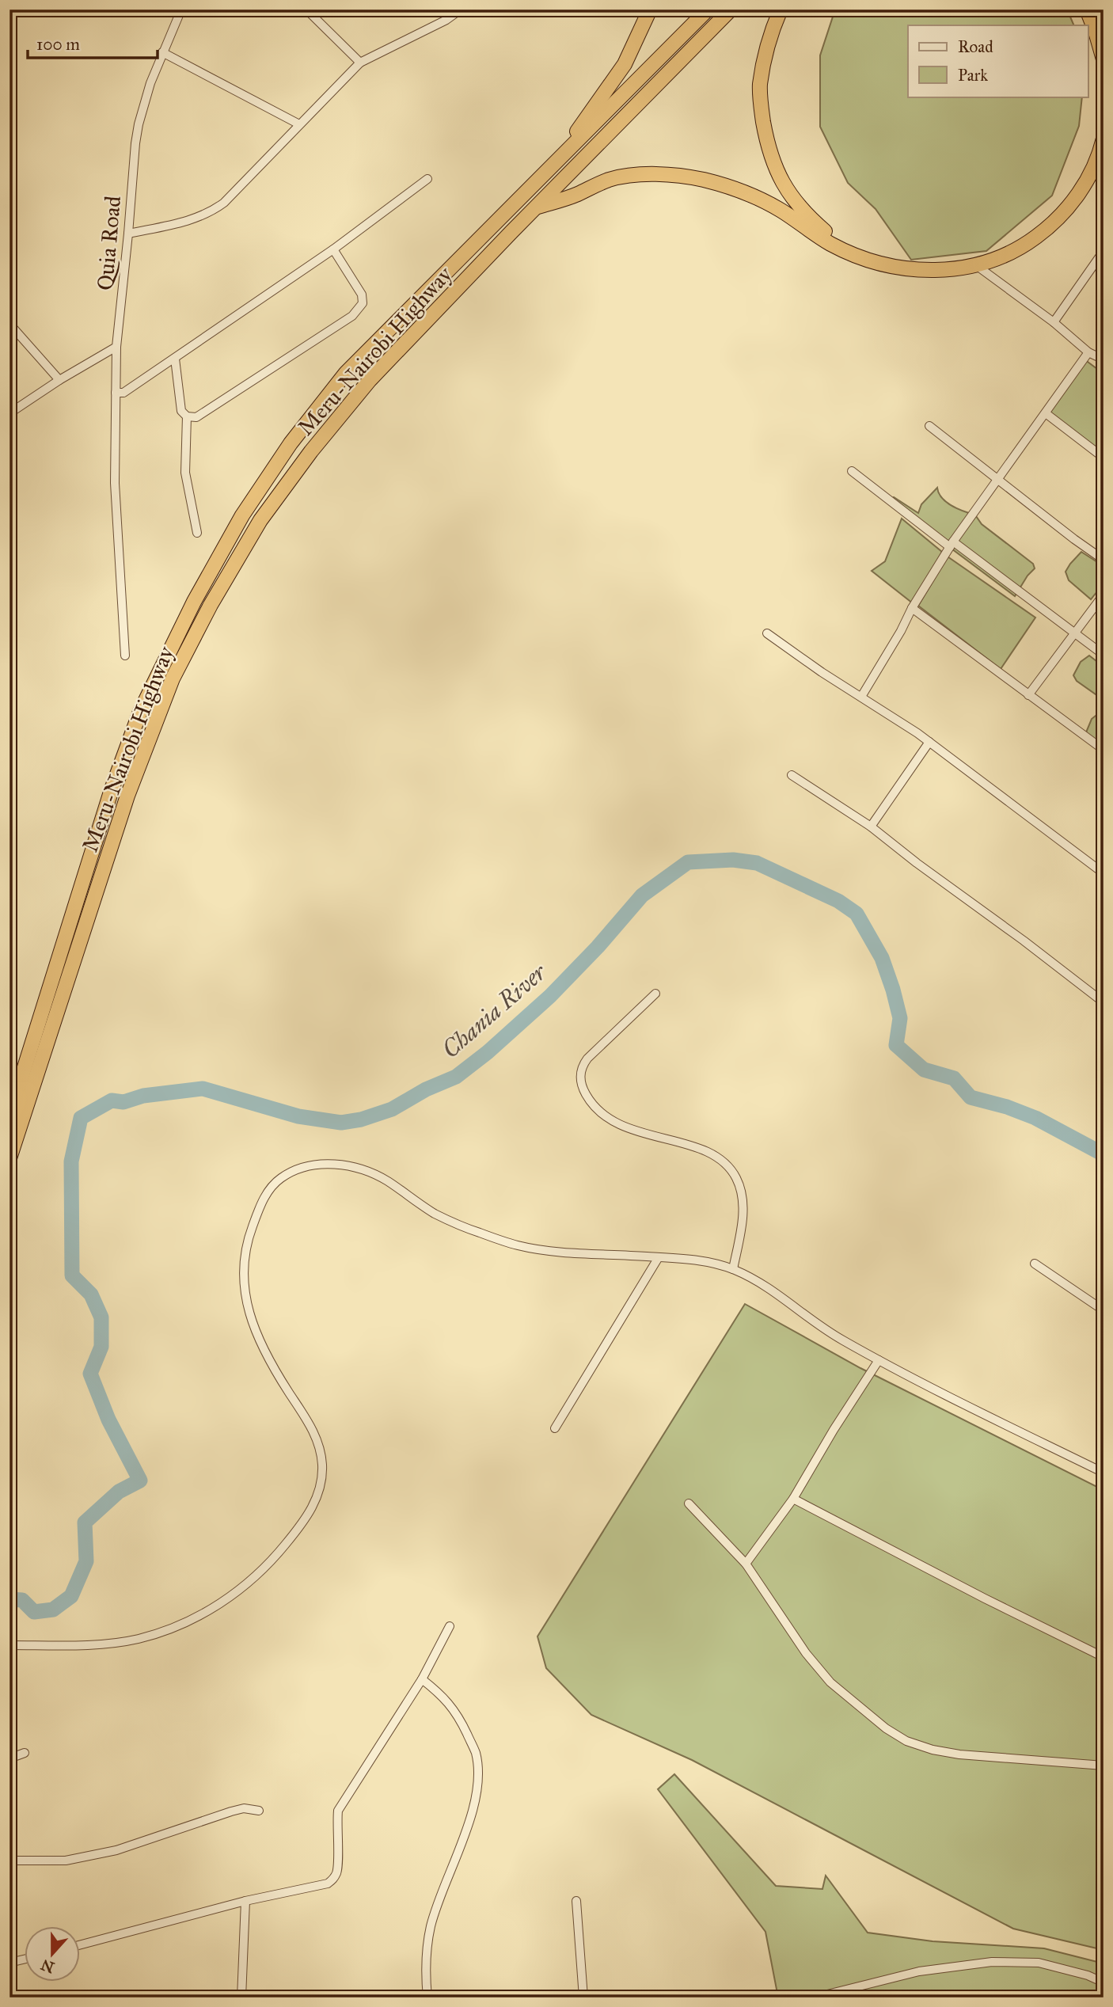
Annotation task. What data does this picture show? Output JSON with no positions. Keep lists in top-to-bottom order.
{
  "streets": {
    "highway": ["Meru-Nairobi Highway"],
    "street": ["Quia Road"]
  },
  "water": ["Chania River"],
  "legend": ["Road", "Park"],
  "scale_bar": "100 m",
  "north": "bottom"
}
